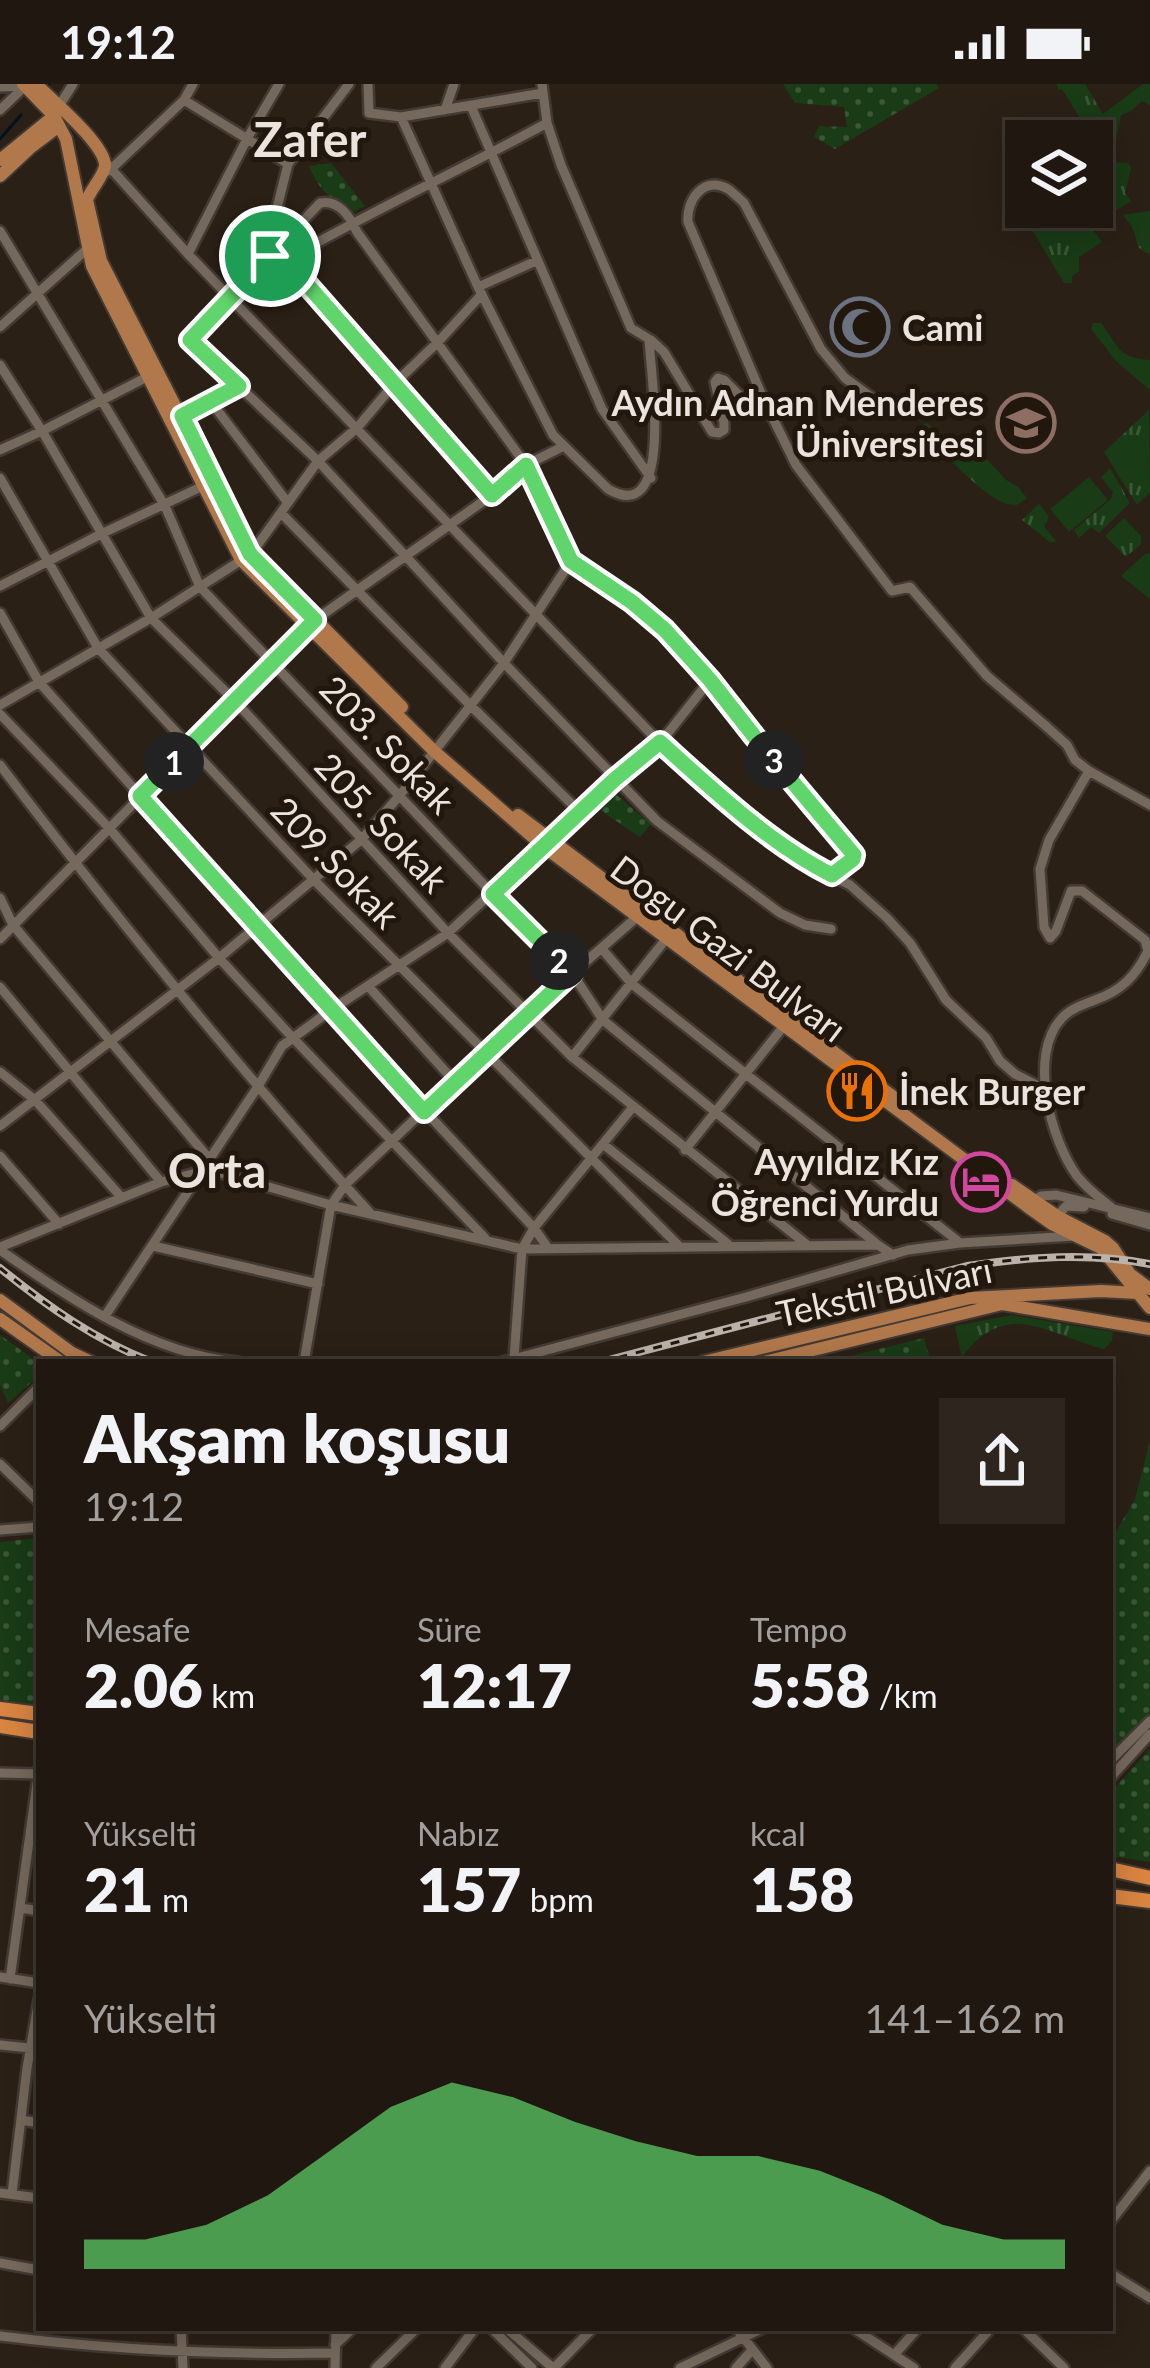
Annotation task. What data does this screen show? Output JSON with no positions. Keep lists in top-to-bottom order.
{
  "streets": {
    "main road": ["Dogu Gazi Bulvarı", "Tekstil Bulvarı"],
    "street": ["203. Sokak", "205. Sokak", "209.Sokak"]
  },
  "crossings": [
    ["Dogu Gazi Bulvarı", "Tekstil Bulvarı"]
  ],
  "districts": ["Zafer", "Orta"],
  "places": {
    "mosque": ["Cami"],
    "school or university": ["Aydın Adnan Menderes Üniversitesi"],
    "restaurant": ["İnek Burger"],
    "hotel": ["Ayyıldız Kız Öğrenci Yurdu"]
  },
  "page": {
    "status": "19:12",
    "pins": ["3", "1", "2"],
    "heading": ["Akşam koşusu", "19:12"],
    "stats": [
      ["Mesafe", "2.06 km"],
      ["Süre", "12:17"],
      ["Tempo", "5:58 /km"],
      ["Yükselti", "21 m"],
      ["Nabız", "157 bpm"],
      ["kcal", "158"]
    ],
    "chart": ["Yükselti", "141–162 m"]
  }
}
